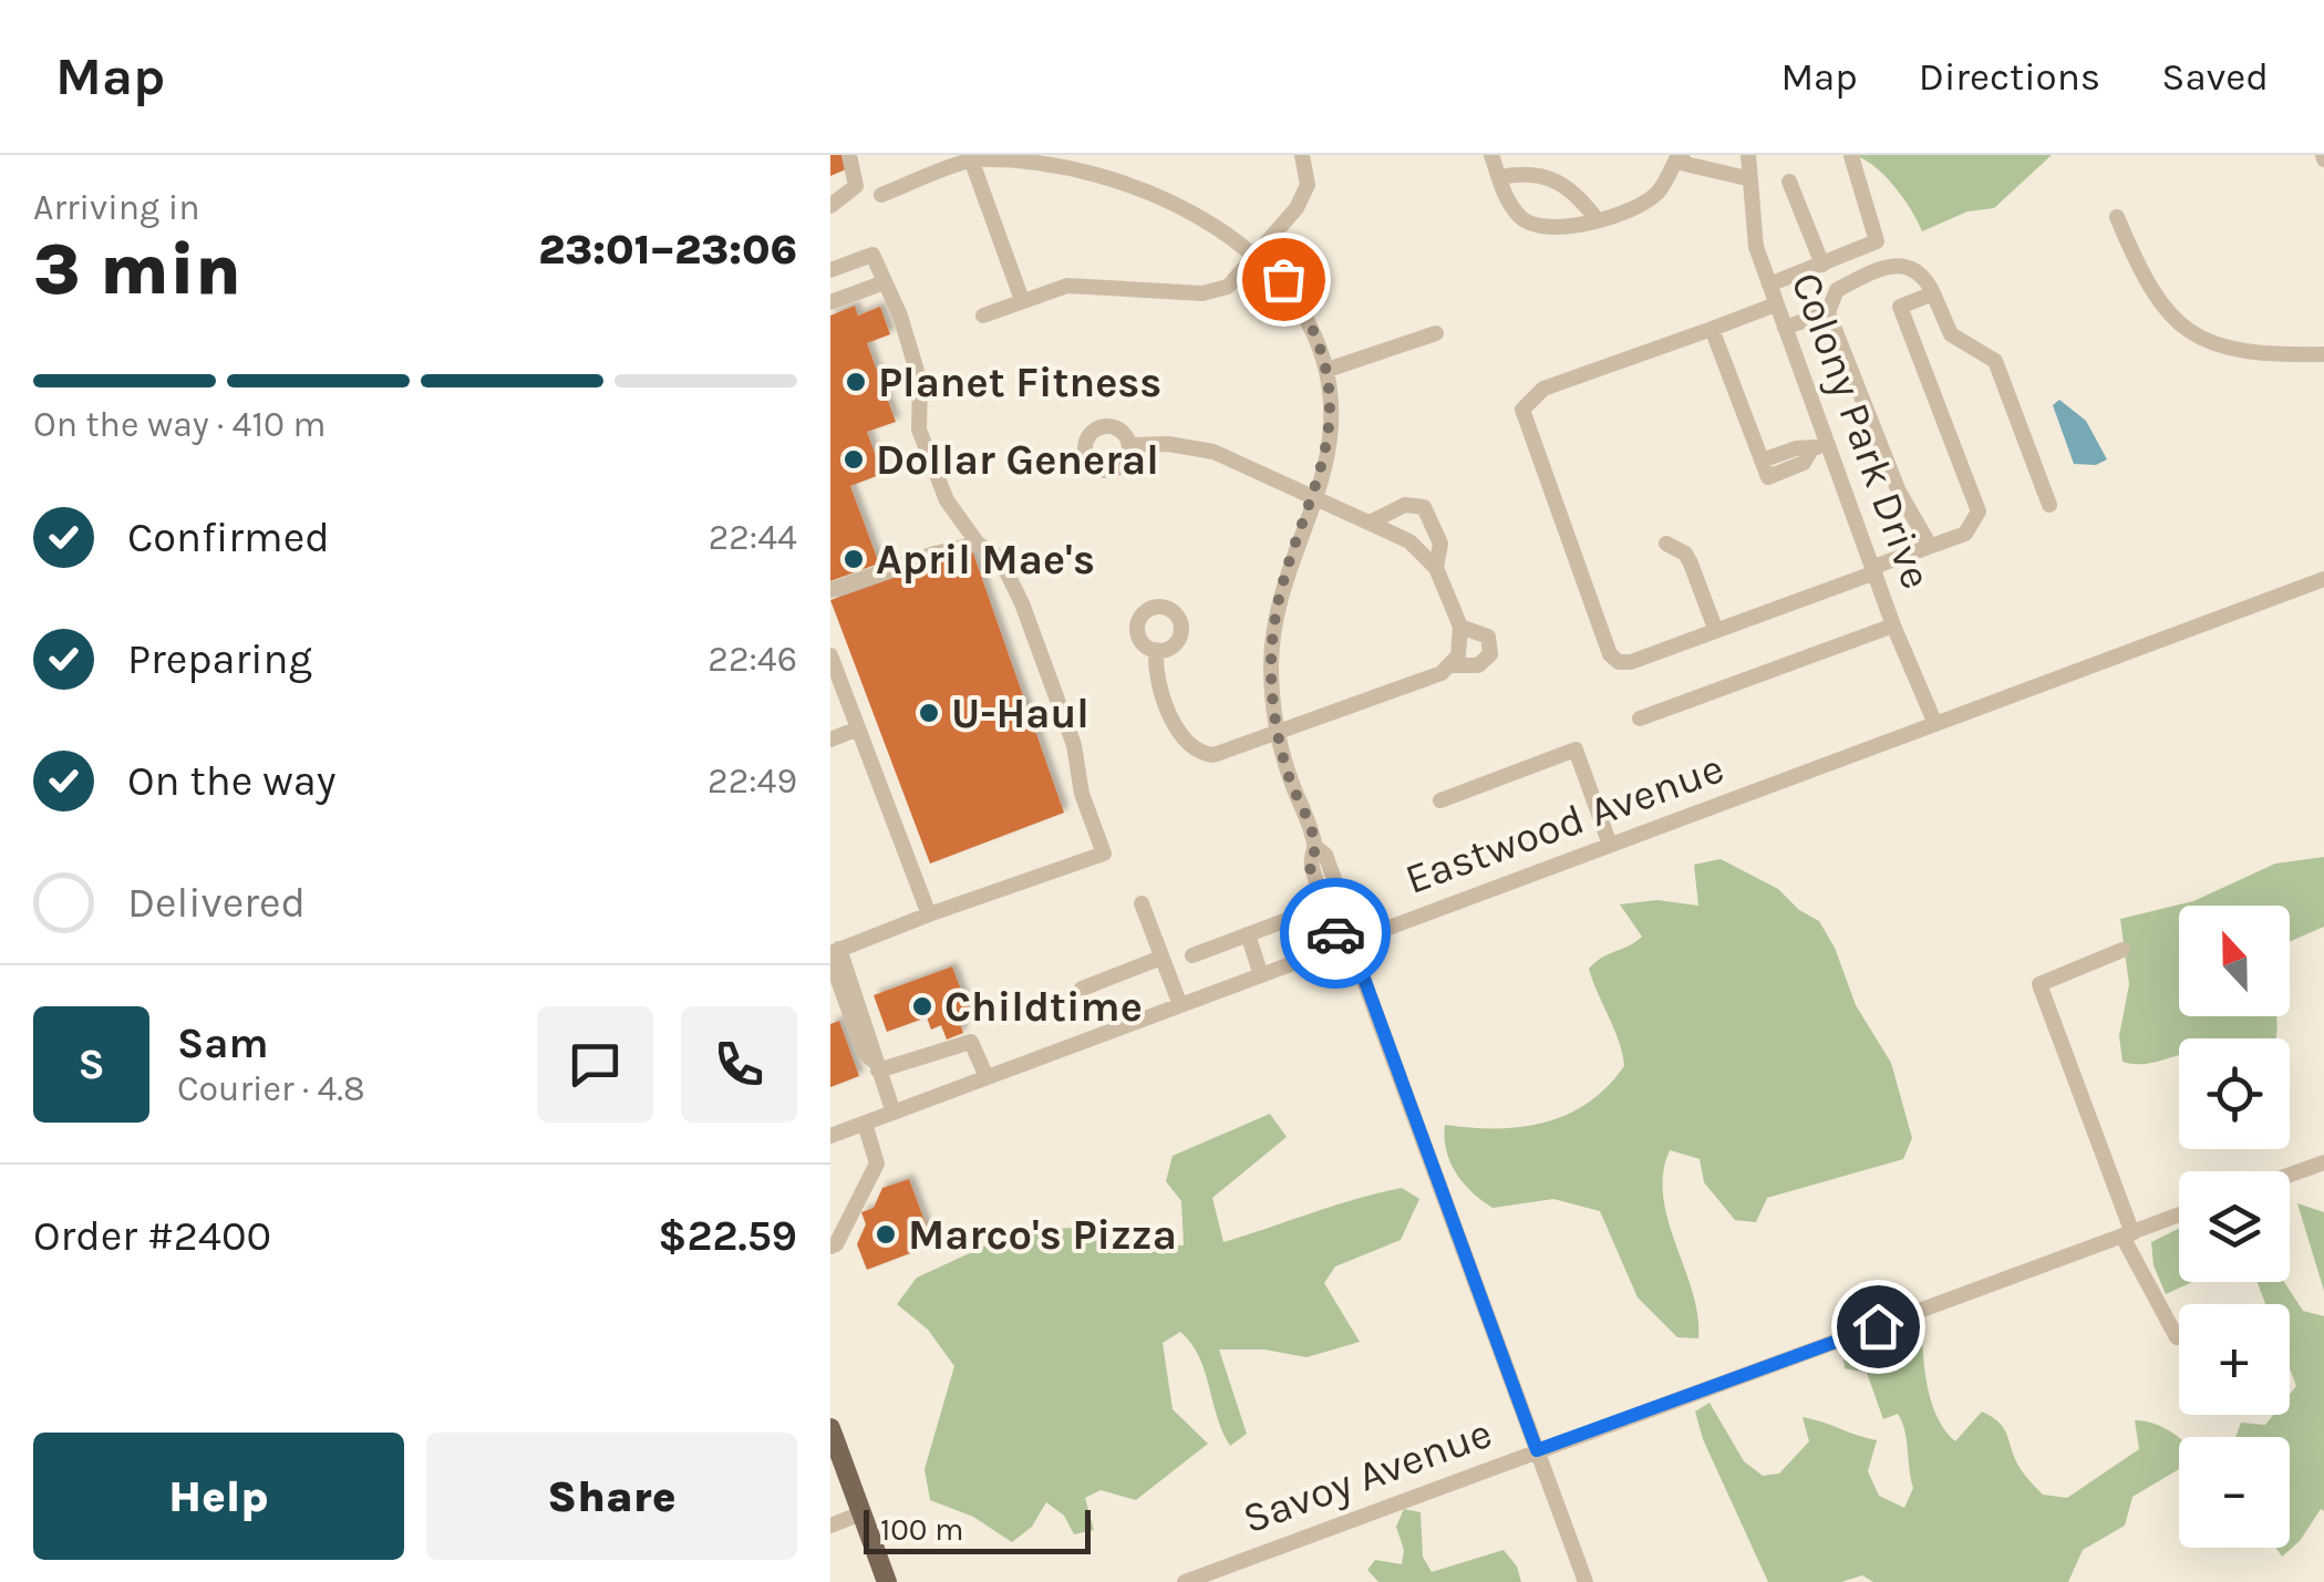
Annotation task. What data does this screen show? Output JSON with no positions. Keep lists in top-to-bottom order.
{
  "streets": {
    "street": ["Colony Park Drive", "Eastwood Avenue", "Savoy Avenue"]
  },
  "crossings": [
    ["Colony Park Drive", "Eastwood Avenue"]
  ],
  "places": [
    "Planet Fitness",
    "Dollar General",
    "April Mae's",
    "U-Haul",
    "Childtime",
    "Marco's Pizza"
  ],
  "scale_bar": "100 m",
  "north": "top",
  "page": {
    "header": "Map",
    "nav": ["Map", "Directions", "Saved"],
    "heading": ["3 min", "Arriving in", "23:01–23:06"],
    "panel": [
      "Sam",
      "Courier · 4.8",
      "Order #2400",
      "$22.59"
    ],
    "bar": "On the way · 410 m",
    "list": [
      ["Confirmed", "22:44"],
      ["Preparing", "22:46"],
      ["On the way", "22:49"],
      "Delivered"
    ],
    "map_buttons": ["+", "−"],
    "round": "S",
    "buttons": ["Help", "Share"],
    "scale": "100 m"
  }
}
